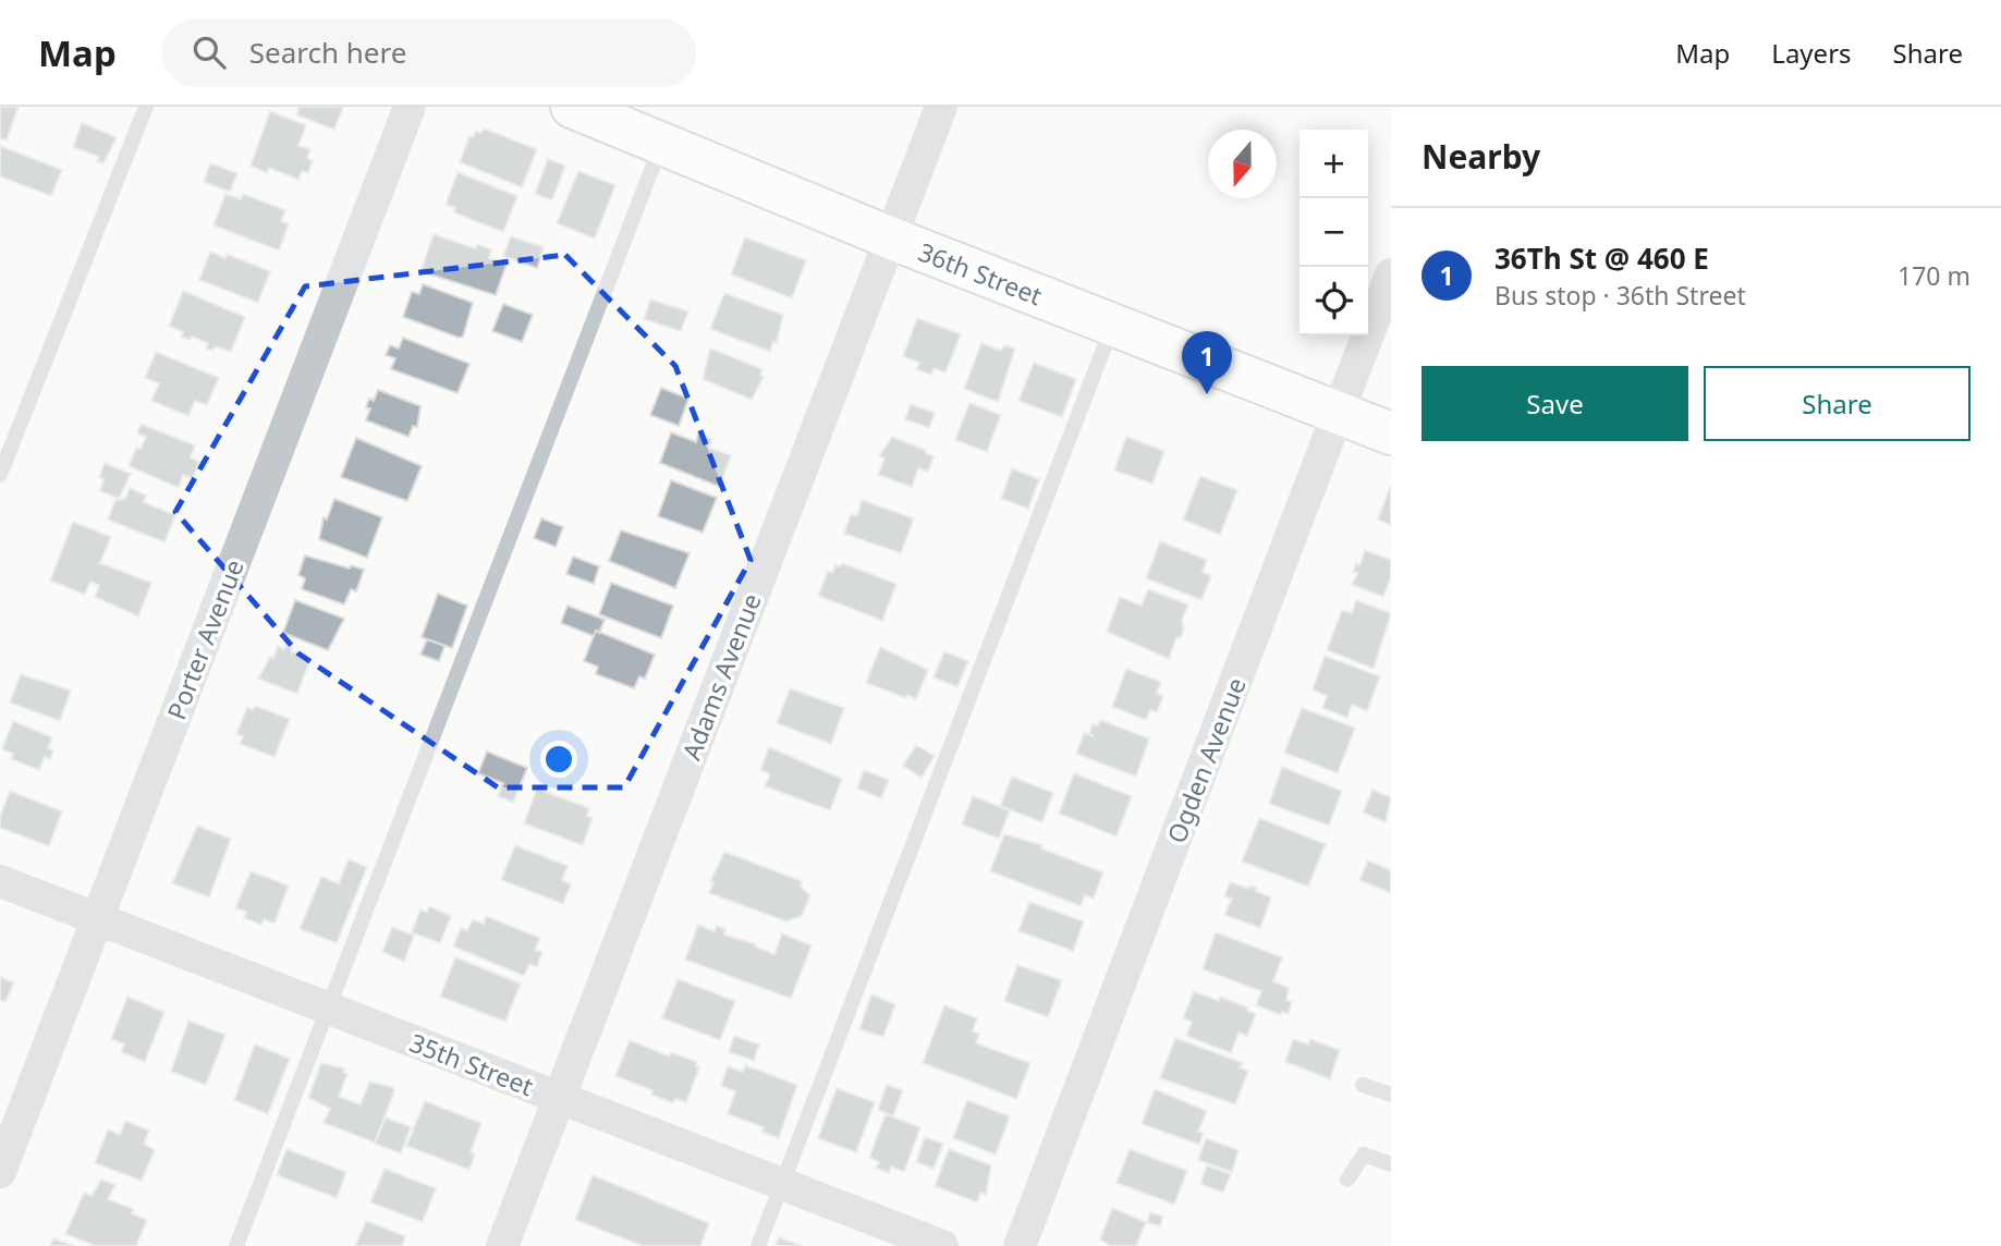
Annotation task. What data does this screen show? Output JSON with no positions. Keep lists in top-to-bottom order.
{
  "streets": {
    "main road": ["36th Street"],
    "street": [
      "Porter Avenue",
      "Adams Avenue",
      "Ogden Avenue",
      "35th Street"
    ]
  },
  "crossings": [
    ["36th Street", "Adams Avenue"],
    ["36th Street", "Ogden Avenue"],
    ["Porter Avenue", "35th Street"],
    ["Adams Avenue", "35th Street"]
  ],
  "north": "bottom",
  "page": {
    "header": "Map",
    "search": "Search here",
    "nav": ["Map", "Layers", "Share"],
    "heading": "Nearby",
    "map_buttons": ["+", "−"],
    "list": [
      {
        "mark": "1",
        "name": "36Th St @ 460 E",
        "note": "Bus stop · 36th Street",
        "value": "170 m"
      }
    ],
    "pins": "1",
    "buttons": ["Save", "Share"]
  }
}
